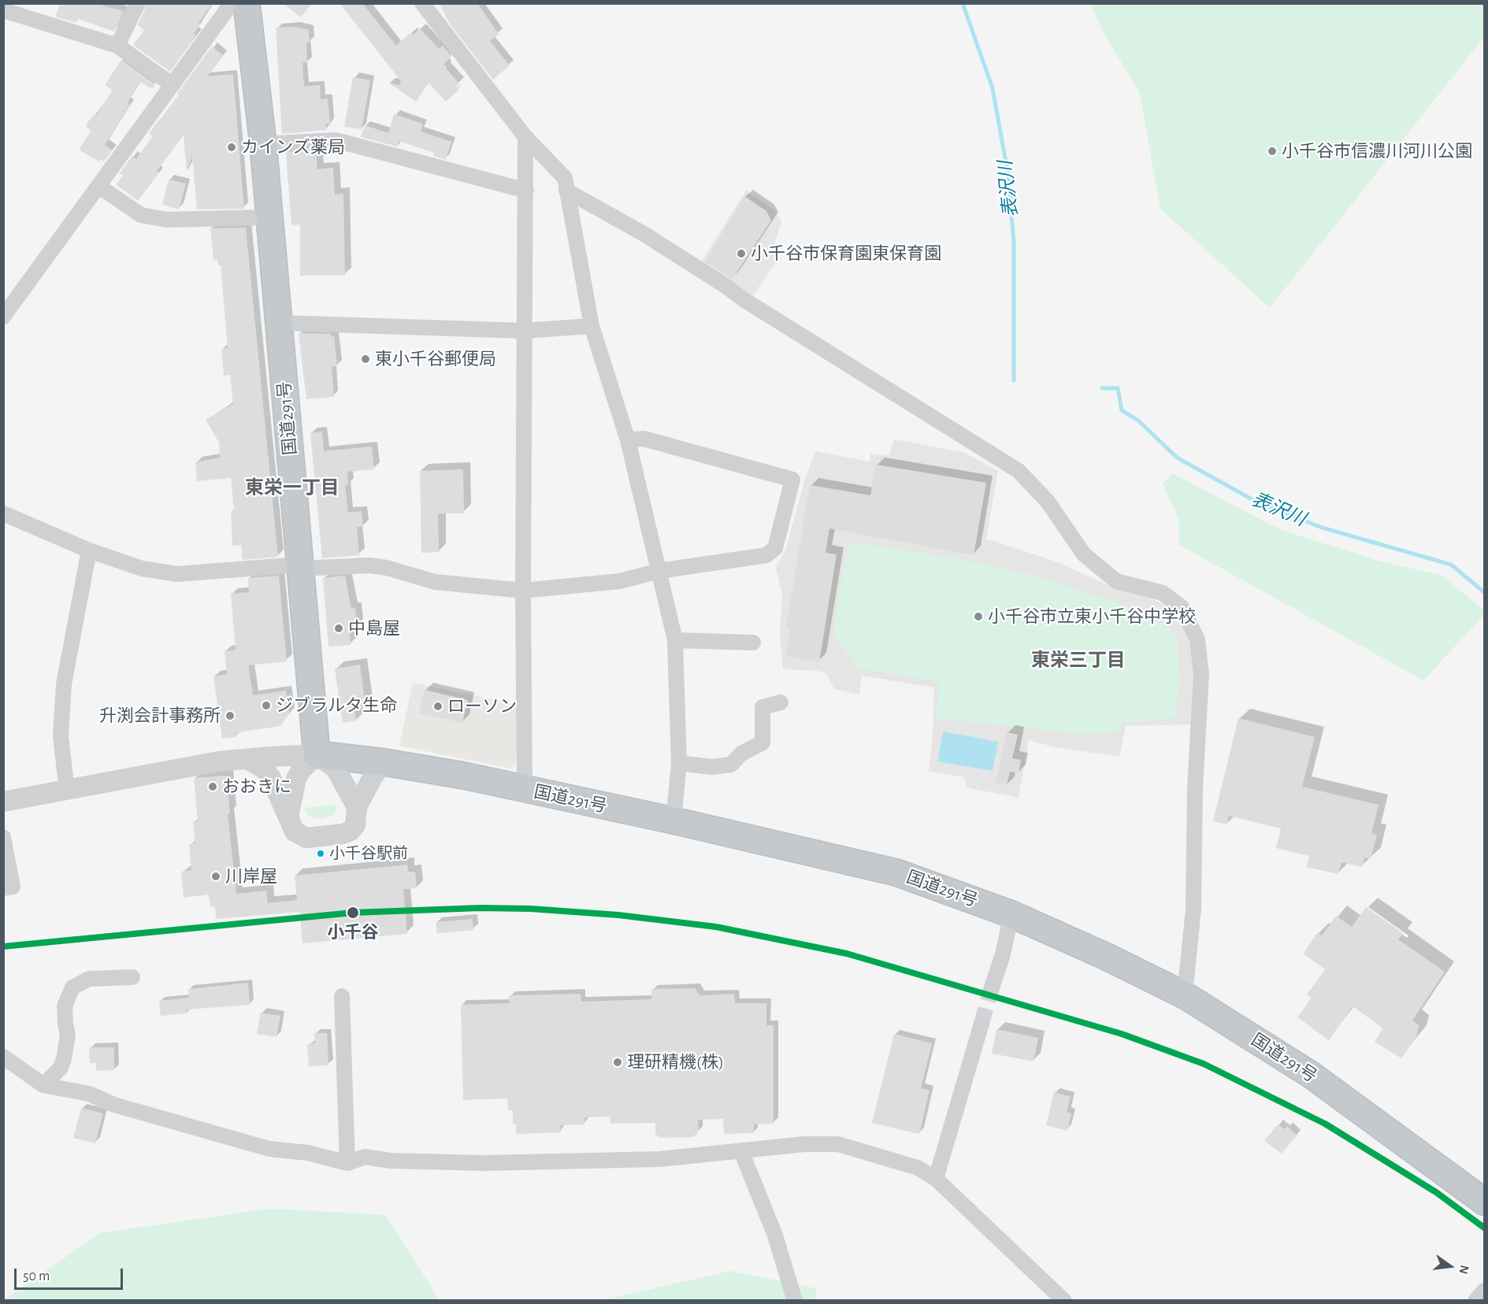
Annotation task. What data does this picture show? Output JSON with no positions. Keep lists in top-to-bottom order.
{
  "streets": {
    "highway": ["国道291号"]
  },
  "districts": ["東栄一丁目", "東栄三丁目"],
  "water": ["表沢川"],
  "places": [
    "カインズ薬局",
    "小千谷市信濃川河川公園",
    "小千谷市保育園東保育園",
    "東小千谷郵便局",
    "小千谷市立東小千谷中学校",
    "中島屋",
    "ジブラルタ生命",
    "ローソン",
    "升渕会計事務所",
    "おおきに",
    "小千谷駅前",
    "川岸屋",
    "小千谷",
    "理研精機(株)"
  ],
  "scale_bar": "50 m",
  "north": "right"
}
